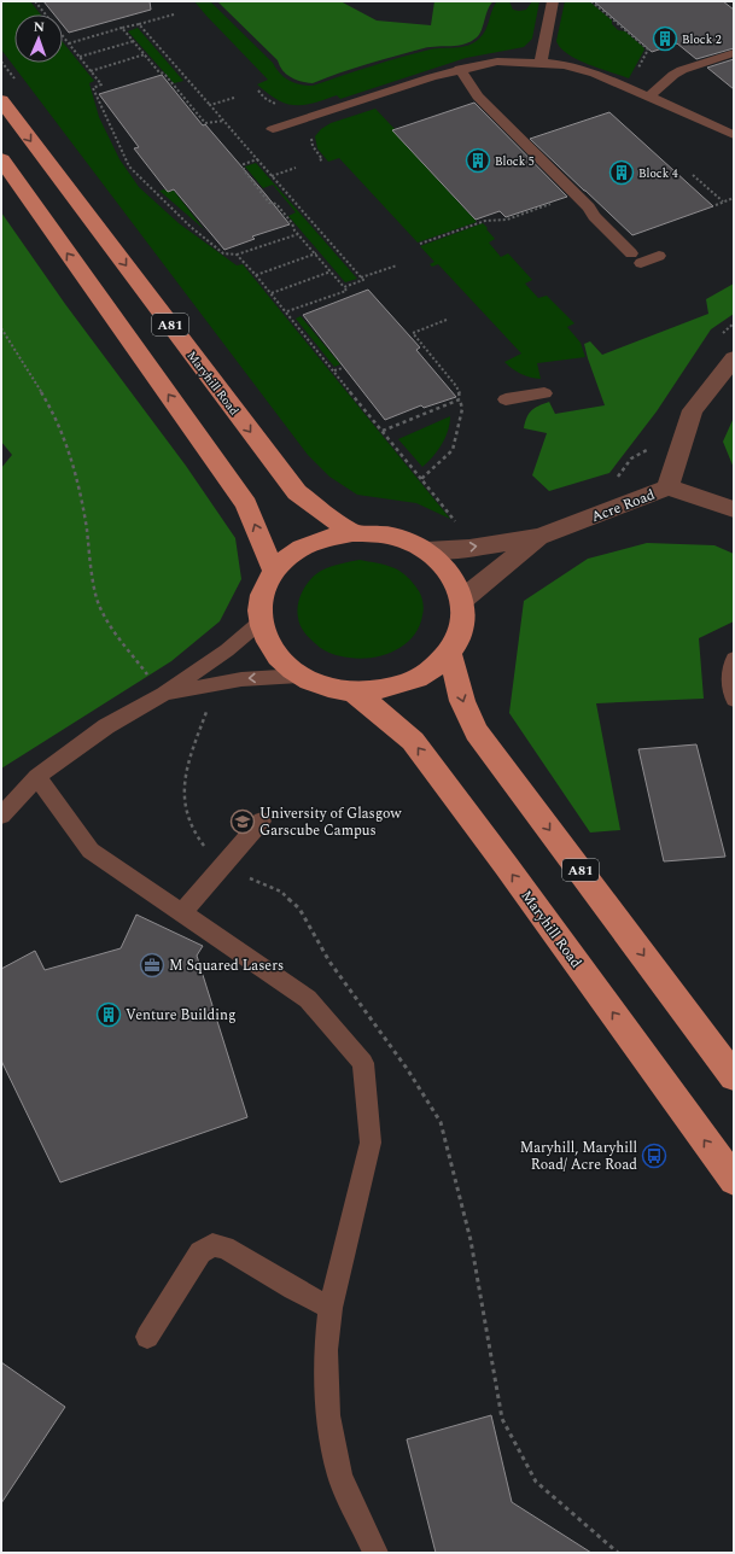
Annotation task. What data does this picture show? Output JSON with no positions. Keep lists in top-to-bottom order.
{
  "streets": {
    "main road": ["A81", "Maryhill Road"],
    "street": ["Acre Road"]
  },
  "places": {
    "building": [
      "Block 2",
      "Block 5",
      "Block 4",
      "Venture Building"
    ],
    "school or university": ["University of Glasgow Garscube Campus"],
    "office": ["M Squared Lasers"],
    "bus stop": ["Maryhill, Maryhill Road/ Acre Road"]
  },
  "north": "top"
}
